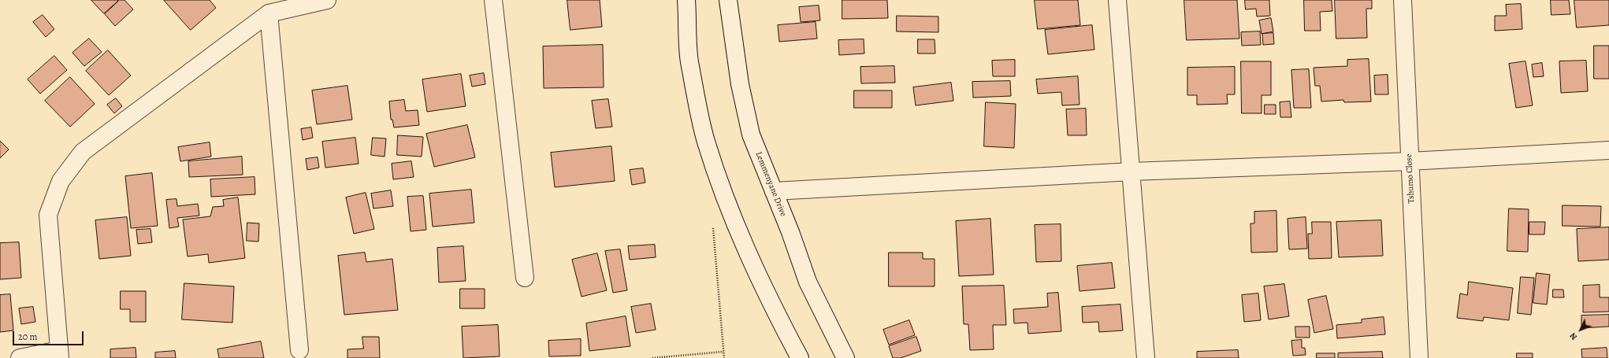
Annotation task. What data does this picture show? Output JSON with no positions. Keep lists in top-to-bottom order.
{
  "streets": {
    "street": ["Tshumo Close", "Lemmenyane Drive"]
  },
  "scale_bar": "20 m",
  "north": "bottom left"
}
